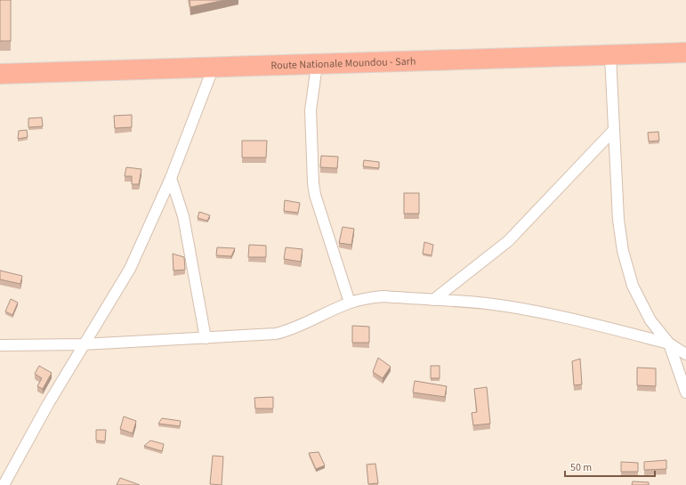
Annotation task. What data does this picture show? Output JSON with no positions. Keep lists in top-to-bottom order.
{
  "streets": {
    "highway": ["Route Nationale Moundou - Sarh"]
  },
  "scale_bar": "50 m"
}
